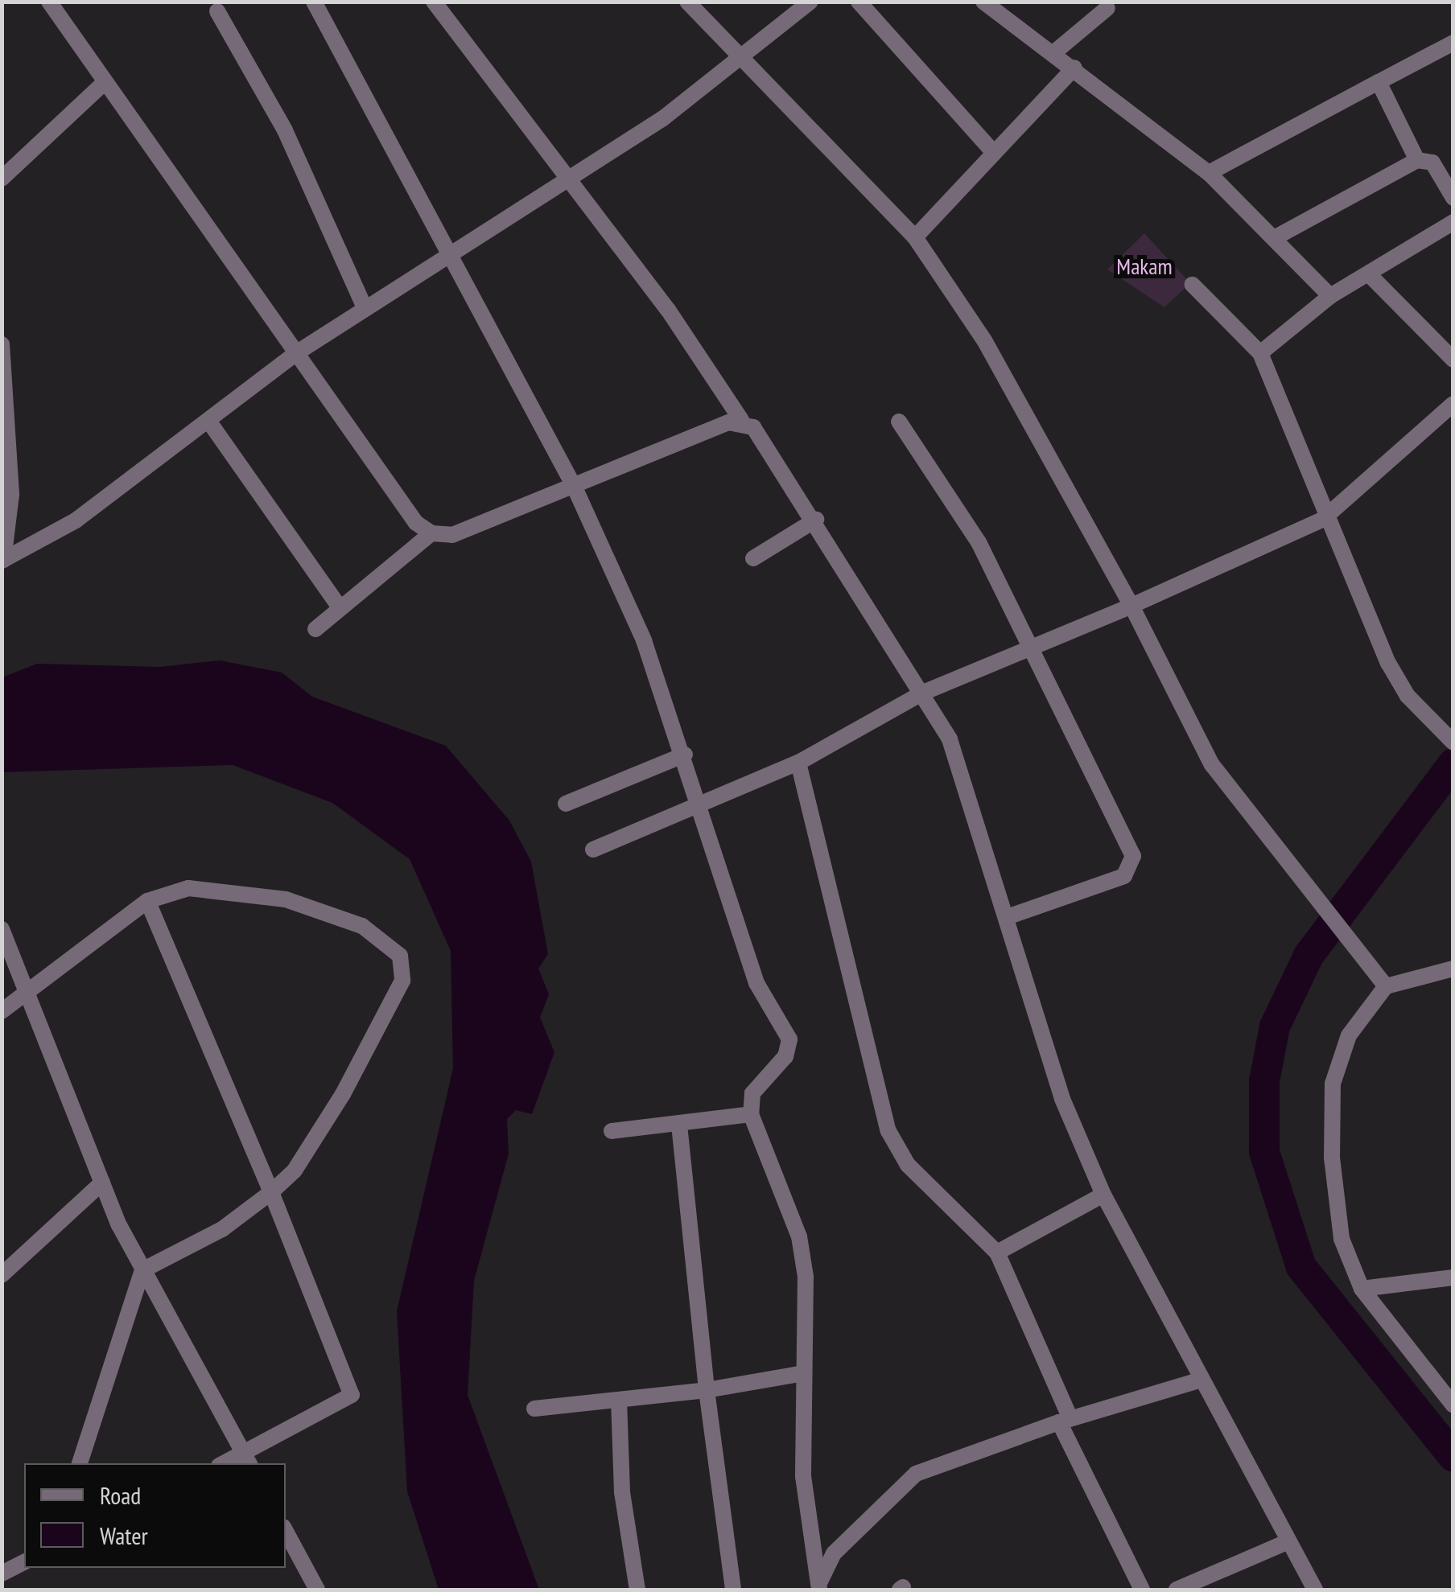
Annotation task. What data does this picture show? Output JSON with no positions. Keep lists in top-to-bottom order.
{
  "parks": ["Makam"],
  "legend": ["Road", "Water"]
}
